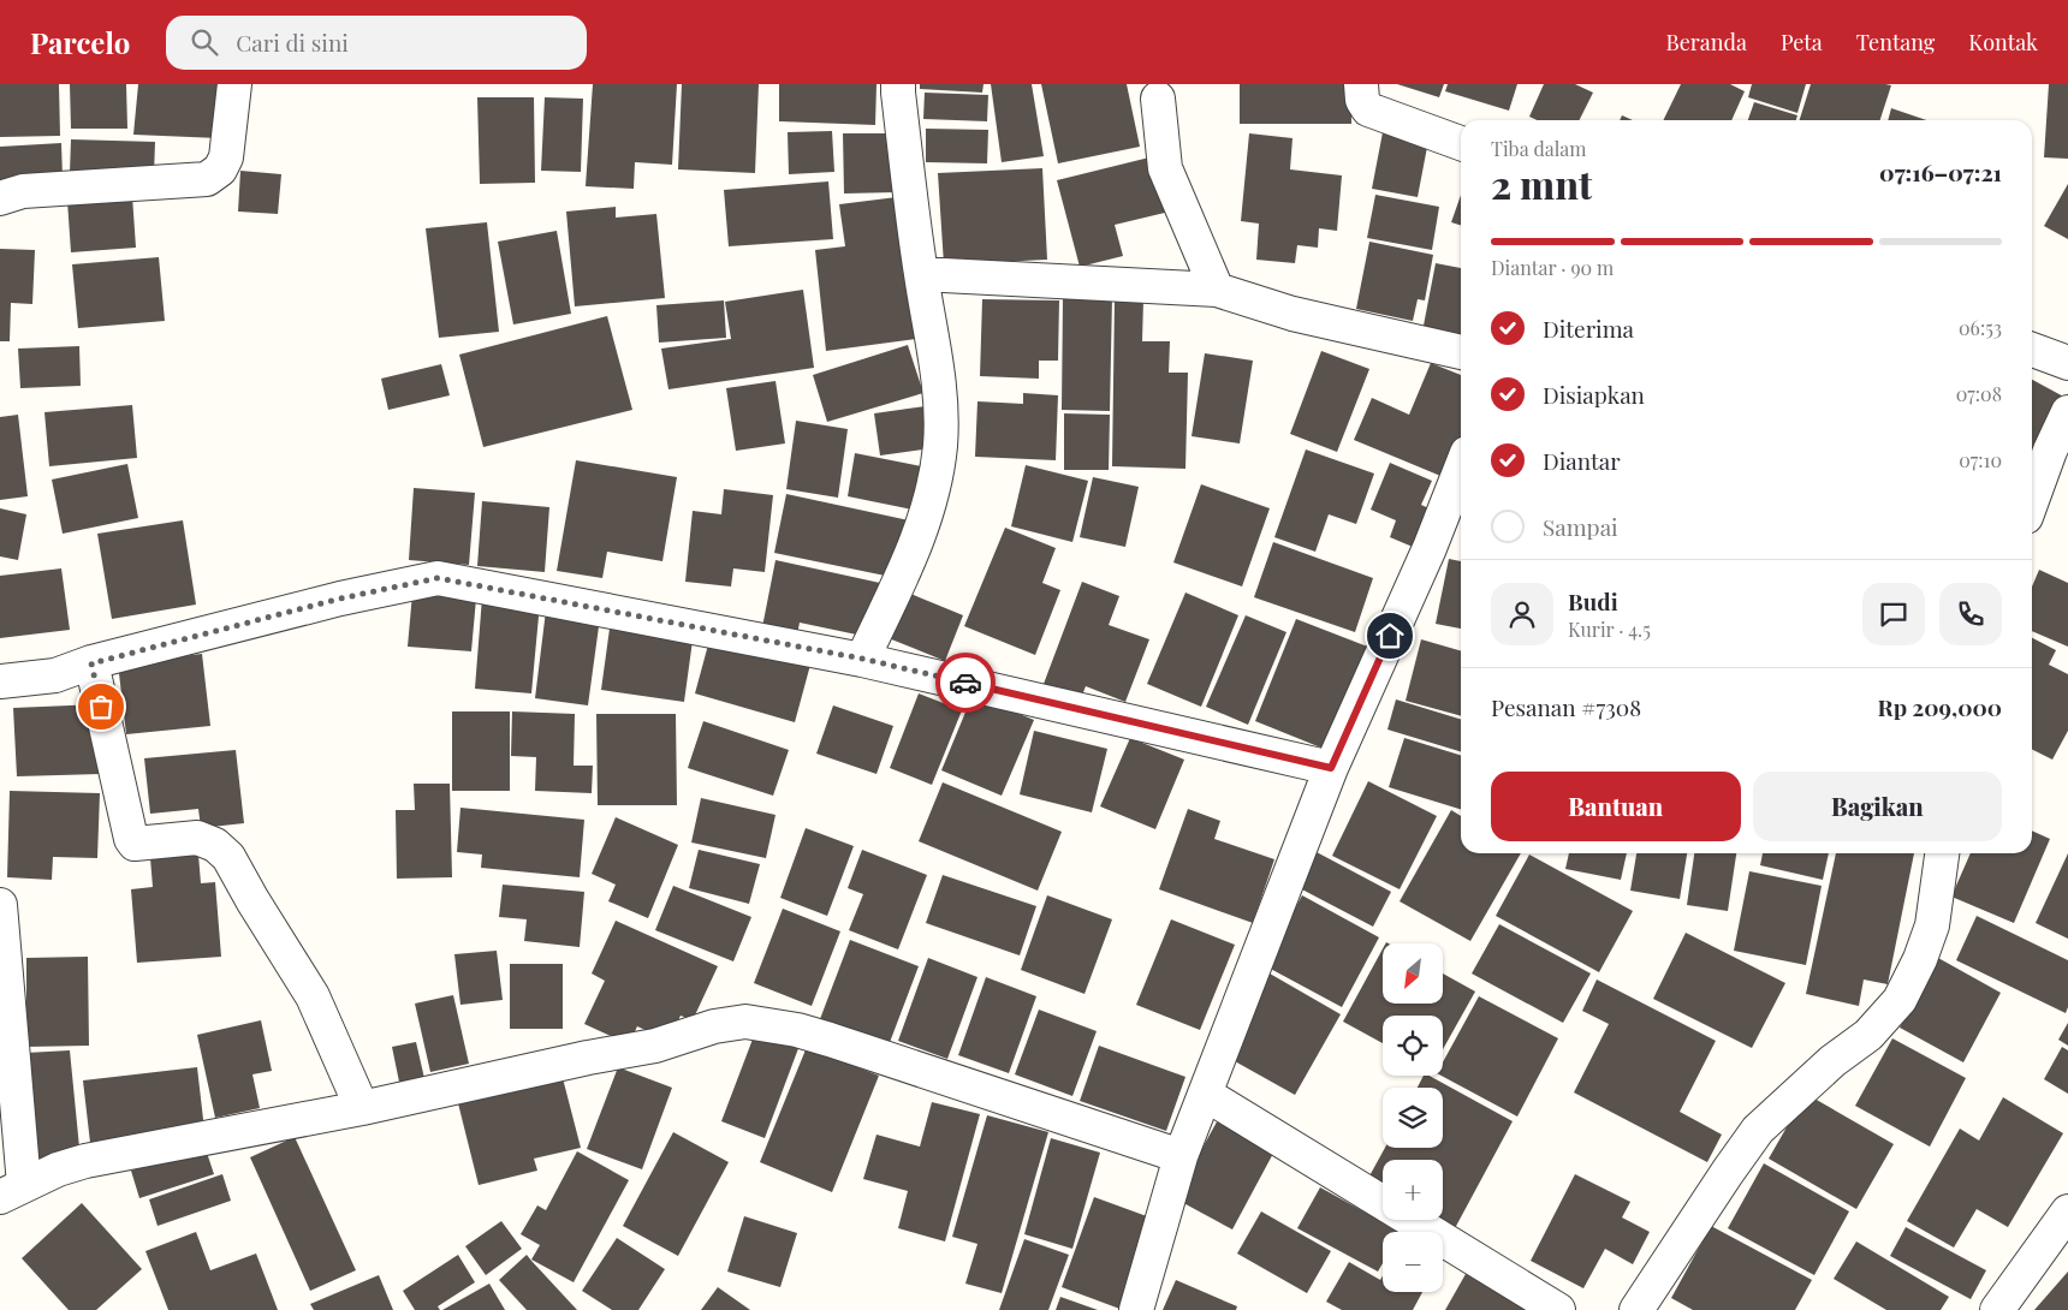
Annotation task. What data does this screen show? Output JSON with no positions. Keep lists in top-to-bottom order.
{
  "north": "bottom left",
  "page": {
    "header": "Parcelo",
    "search": "Cari di sini",
    "nav": [
      "Beranda",
      "Peta",
      "Tentang",
      "Kontak"
    ],
    "heading": ["2 mnt", "Tiba dalam", "07:16–07:21"],
    "panel": [
      "Budi",
      "Kurir · 4.5",
      "Pesanan #7308",
      "Rp 209,000"
    ],
    "bar": "Diantar · 90 m",
    "list": [
      ["Diterima", "06:53"],
      ["Disiapkan", "07:08"],
      ["Diantar", "07:10"],
      "Sampai"
    ],
    "buttons": ["Bantuan", "Bagikan"],
    "map_buttons": ["+", "−"]
  }
}
